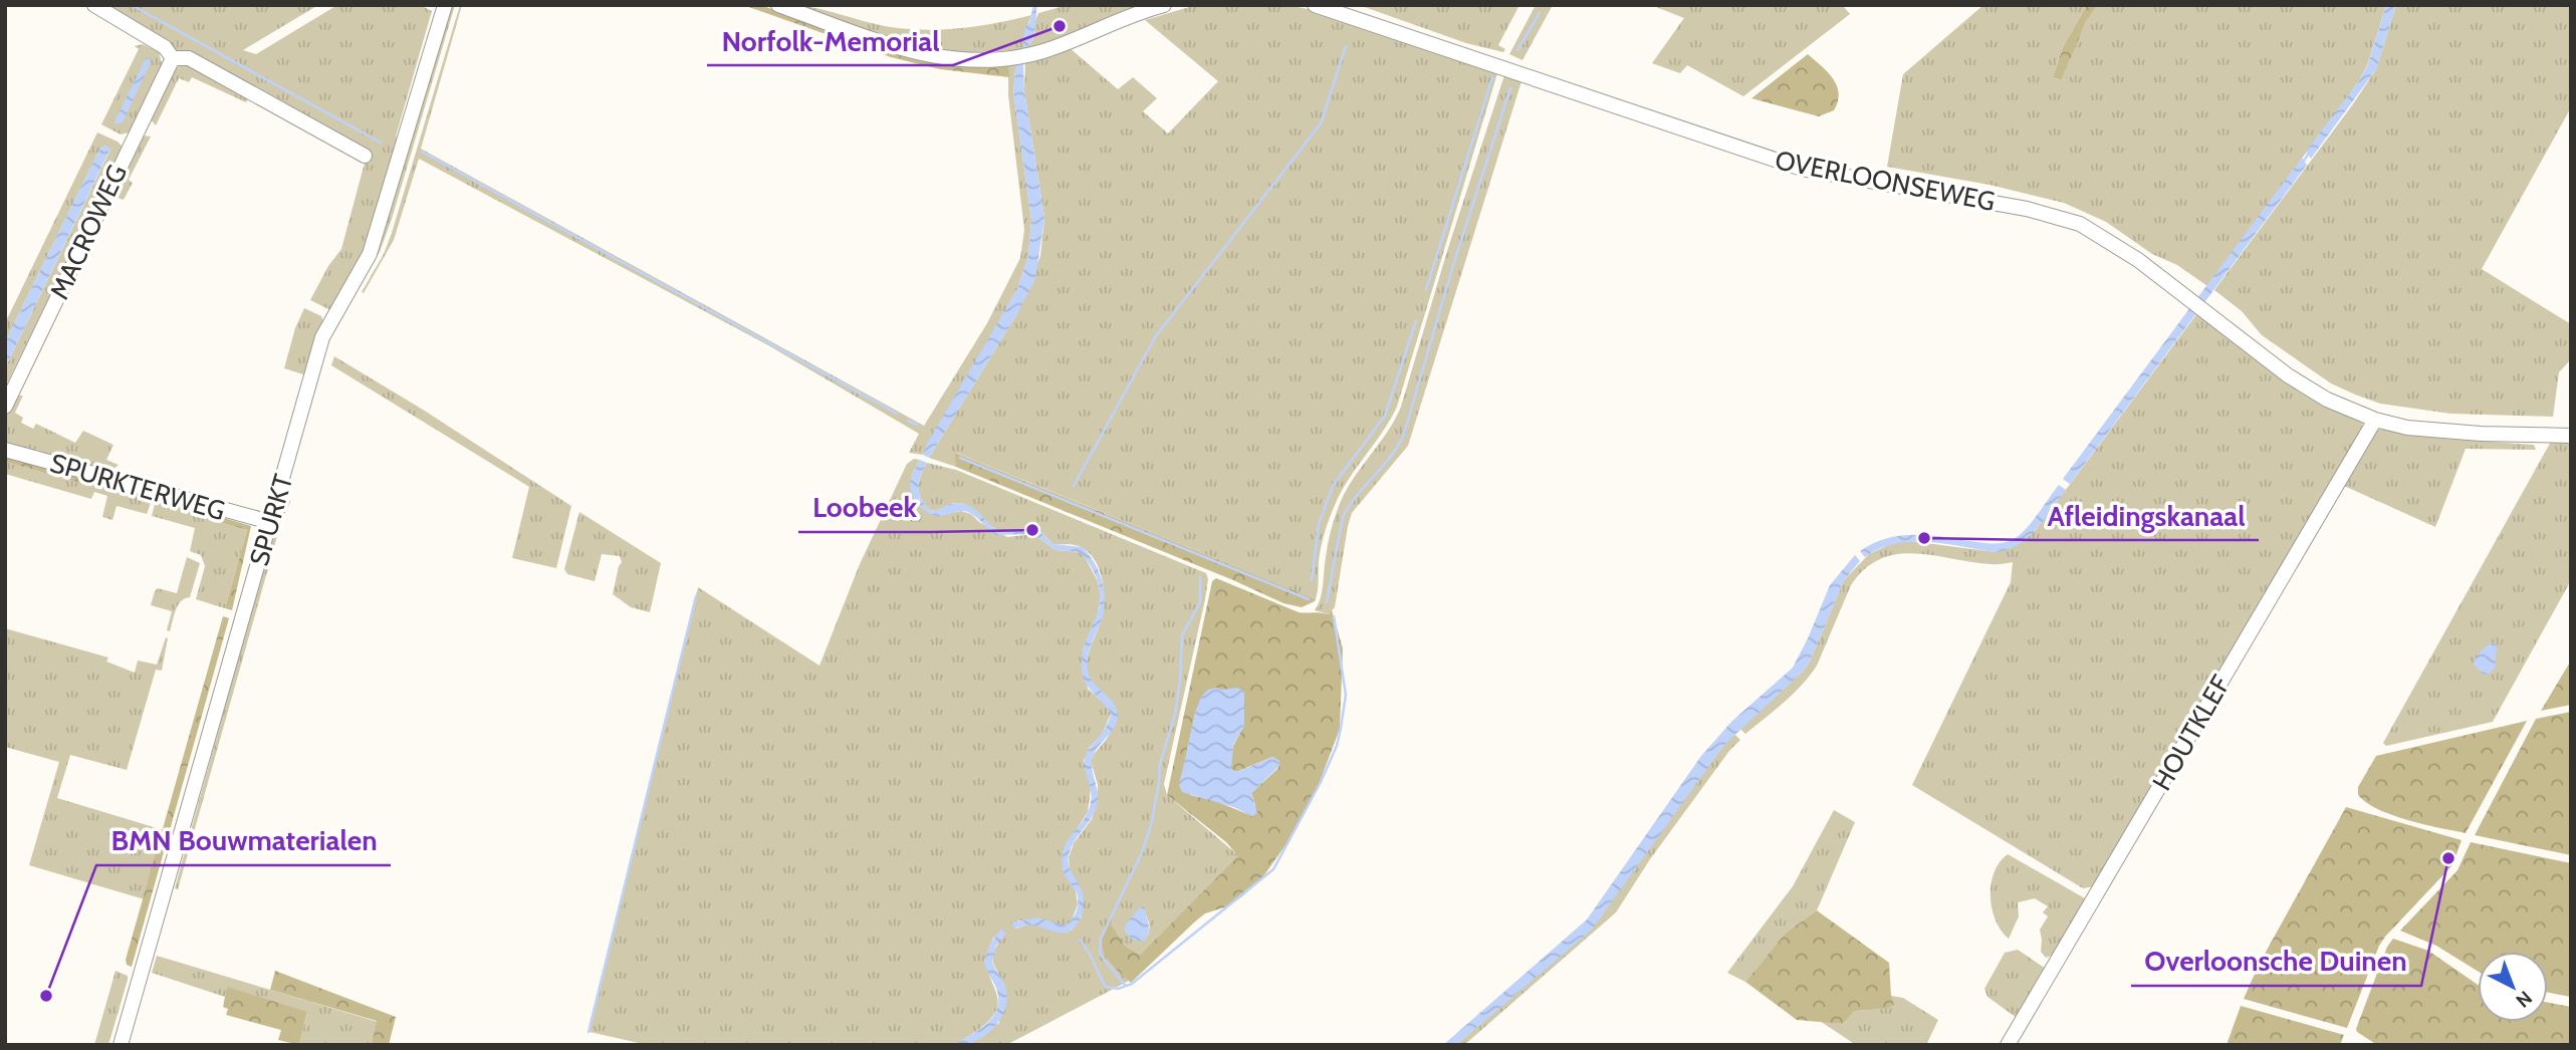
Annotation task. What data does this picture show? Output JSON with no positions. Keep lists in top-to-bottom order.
{
  "streets": {
    "street": [
      "OVERLOONSEWEG",
      "MACROWEG",
      "SPURKTERWEG",
      "SPURKT",
      "HOUTKLEF"
    ]
  },
  "crossings": [
    ["OVERLOONSEWEG", "HOUTKLEF"],
    ["SPURKTERWEG", "SPURKT"]
  ],
  "places": [
    "Norfolk-Memorial",
    "Loobeek",
    "Afleidingskanaal",
    "Overloonsche Duinen",
    "BMN Bouwmaterialen"
  ],
  "north": "bottom right"
}
